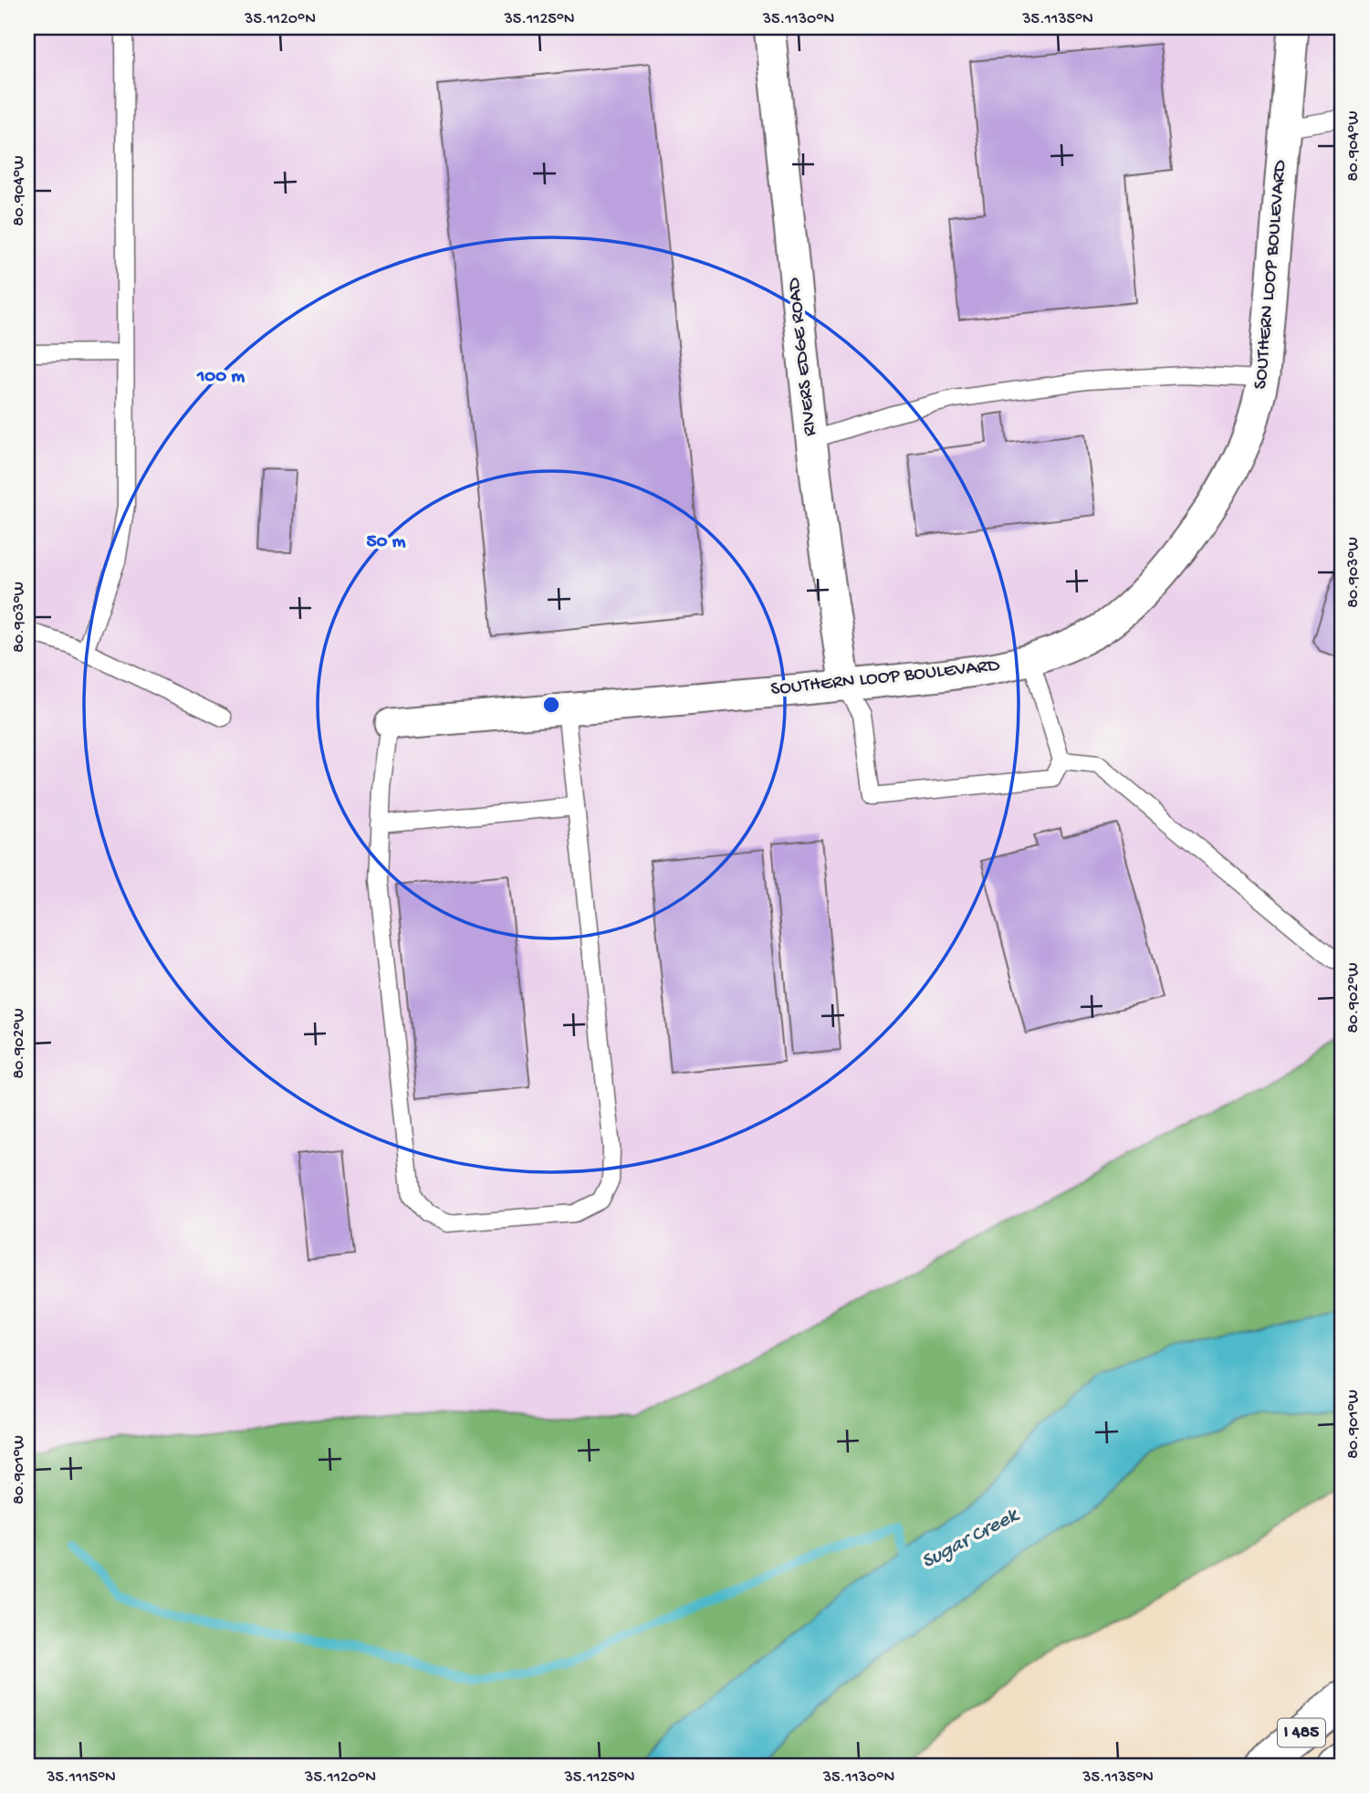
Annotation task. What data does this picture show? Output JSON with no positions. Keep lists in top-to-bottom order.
{
  "streets": {
    "highway": ["I 485"],
    "street": ["SOUTHERN LOOP BOULEVARD", "RIVERS EDGE ROAD"]
  },
  "crossings": [
    ["SOUTHERN LOOP BOULEVARD", "RIVERS EDGE ROAD"]
  ],
  "water": ["Sugar Creek"],
  "coordinates": [
    "35.1120°N",
    "35.1125°N",
    "35.1130°N",
    "35.1135°N",
    "80.904°W",
    "80.903°W",
    "80.902°W",
    "80.901°W",
    "35.1115°N"
  ],
  "rings": ["100 m", "50 m"]
}
